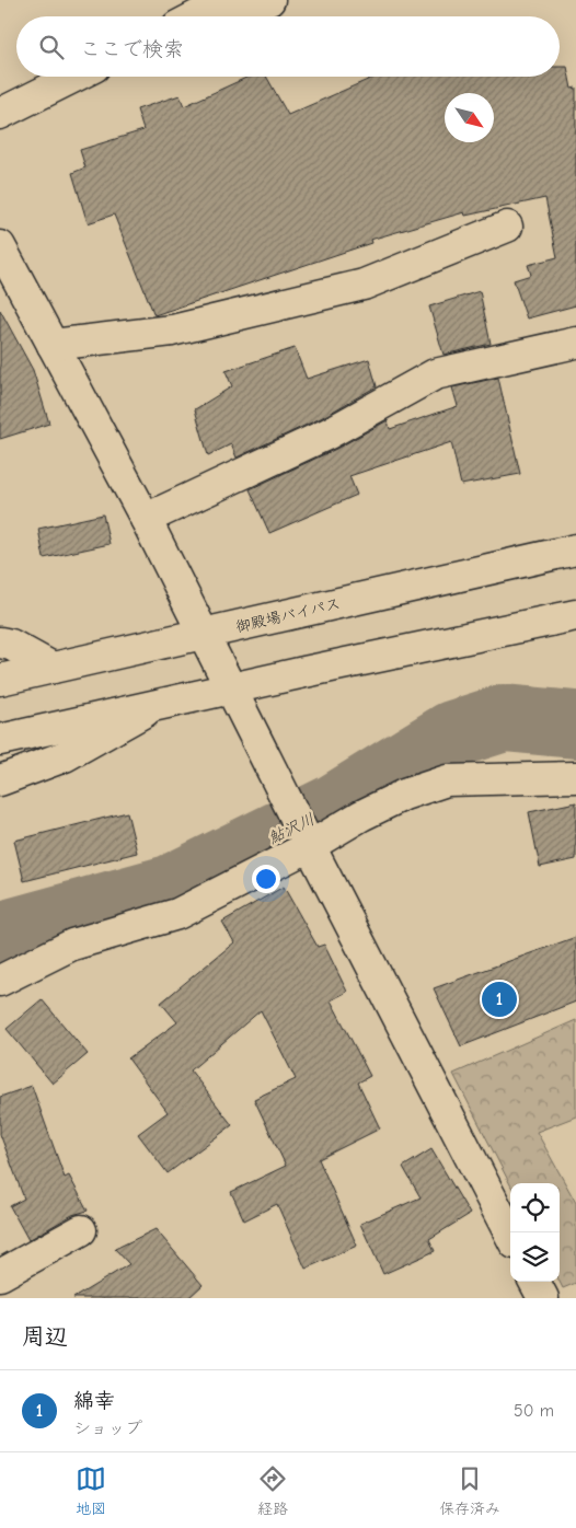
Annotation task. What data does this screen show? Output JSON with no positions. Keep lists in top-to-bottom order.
{
  "streets": {
    "main road": ["御殿場バイパス"]
  },
  "water": ["鮎沢川"],
  "north": "bottom right",
  "page": {
    "search": "ここで検索",
    "pins": "1",
    "heading": "周辺",
    "list": [
      {
        "mark": "1",
        "name": "綿幸",
        "note": "ショップ",
        "value": "50 m"
      }
    ],
    "nav": ["地図", "経路", "保存済み"]
  }
}
